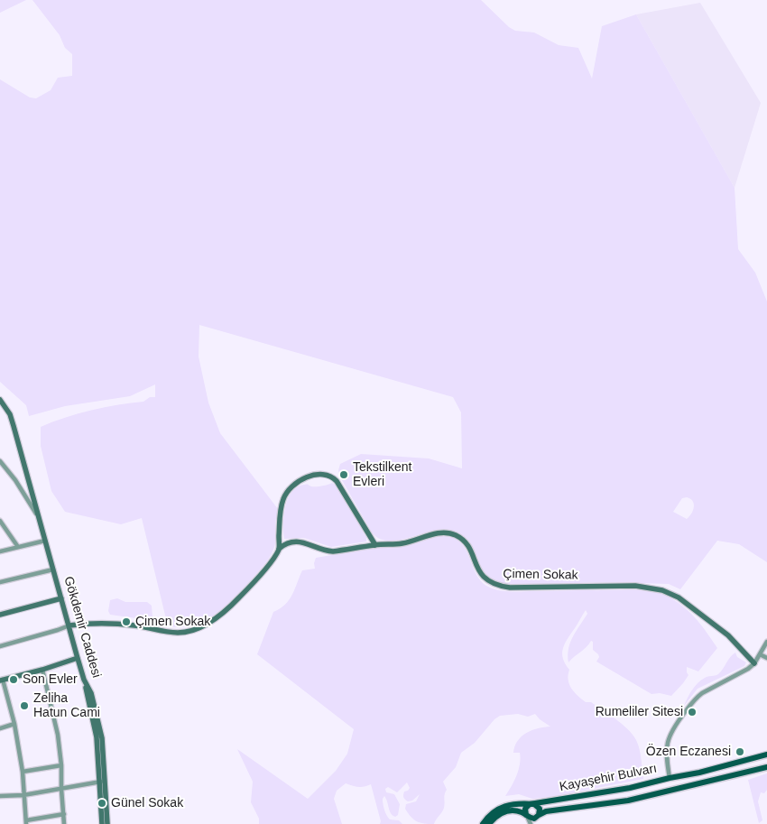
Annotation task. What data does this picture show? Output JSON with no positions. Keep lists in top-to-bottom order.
{
  "streets": {
    "main road": ["Çimen Sokak", "Gökdemir Caddesi", "Kayaşehir Bulvarı"]
  },
  "places": [
    "Tekstilkent Evleri",
    "Çimen Sokak",
    "Son Evler",
    "Zeliha Hatun Cami",
    "Rumeliler Sitesi",
    "Özen Eczanesi",
    "Günel Sokak"
  ]
}
